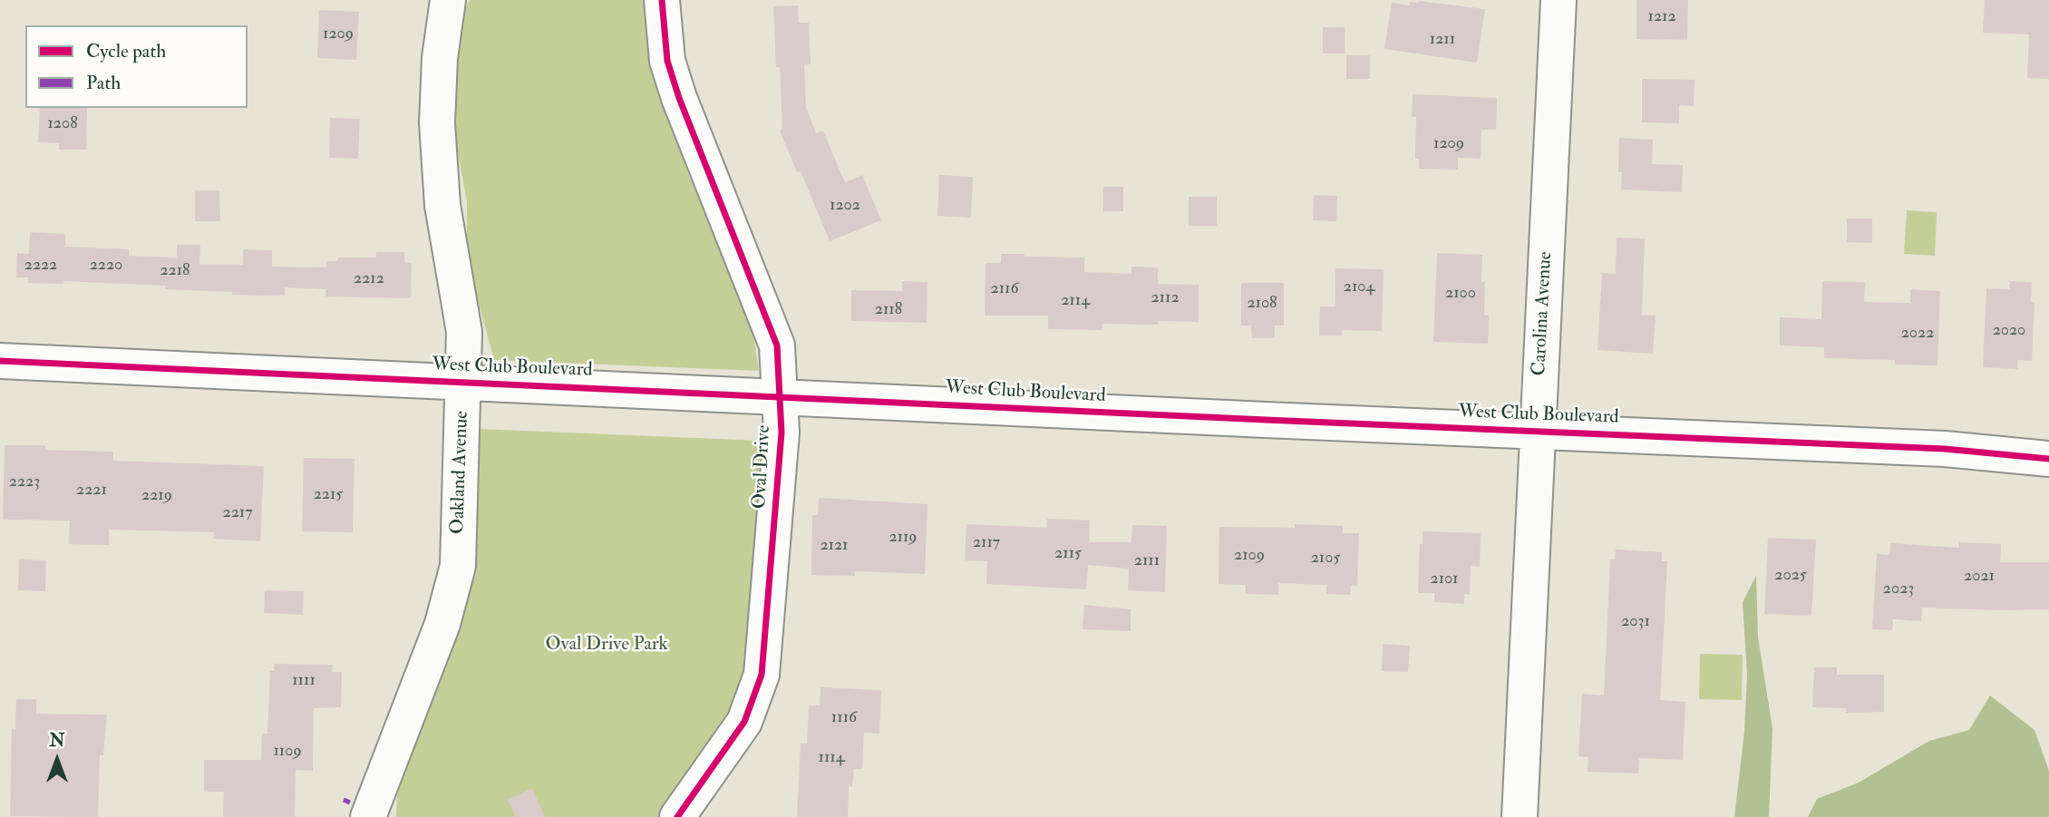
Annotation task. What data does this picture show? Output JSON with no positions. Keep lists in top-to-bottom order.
{
  "streets": {
    "street": [
      "Carolina Avenue",
      "West Club Boulevard",
      "Oval Drive",
      "Oakland Avenue"
    ]
  },
  "crossings": [
    ["Carolina Avenue", "West Club Boulevard"],
    ["West Club Boulevard", "Oval Drive"],
    ["West Club Boulevard", "Oakland Avenue"]
  ],
  "parks": ["Oval Drive Park"],
  "house_numbers": [
    "1212",
    "1209",
    "1211",
    "1208",
    "1209",
    "1202",
    "2222",
    "2220",
    "2218",
    "2212",
    "2104",
    "2116",
    "2100",
    "2112",
    "2114",
    "2108",
    "2118",
    "2020",
    "2022",
    "2223",
    "2221",
    "2215",
    "2219",
    "2217",
    "2119",
    "2117",
    "2121",
    "2115",
    "2109",
    "2105",
    "2111",
    "2025",
    "2021",
    "2101",
    "2023",
    "2031",
    "1111",
    "1116",
    "1109",
    "1114"
  ],
  "legend": ["Cycle path", "Path"],
  "north": "top"
}
